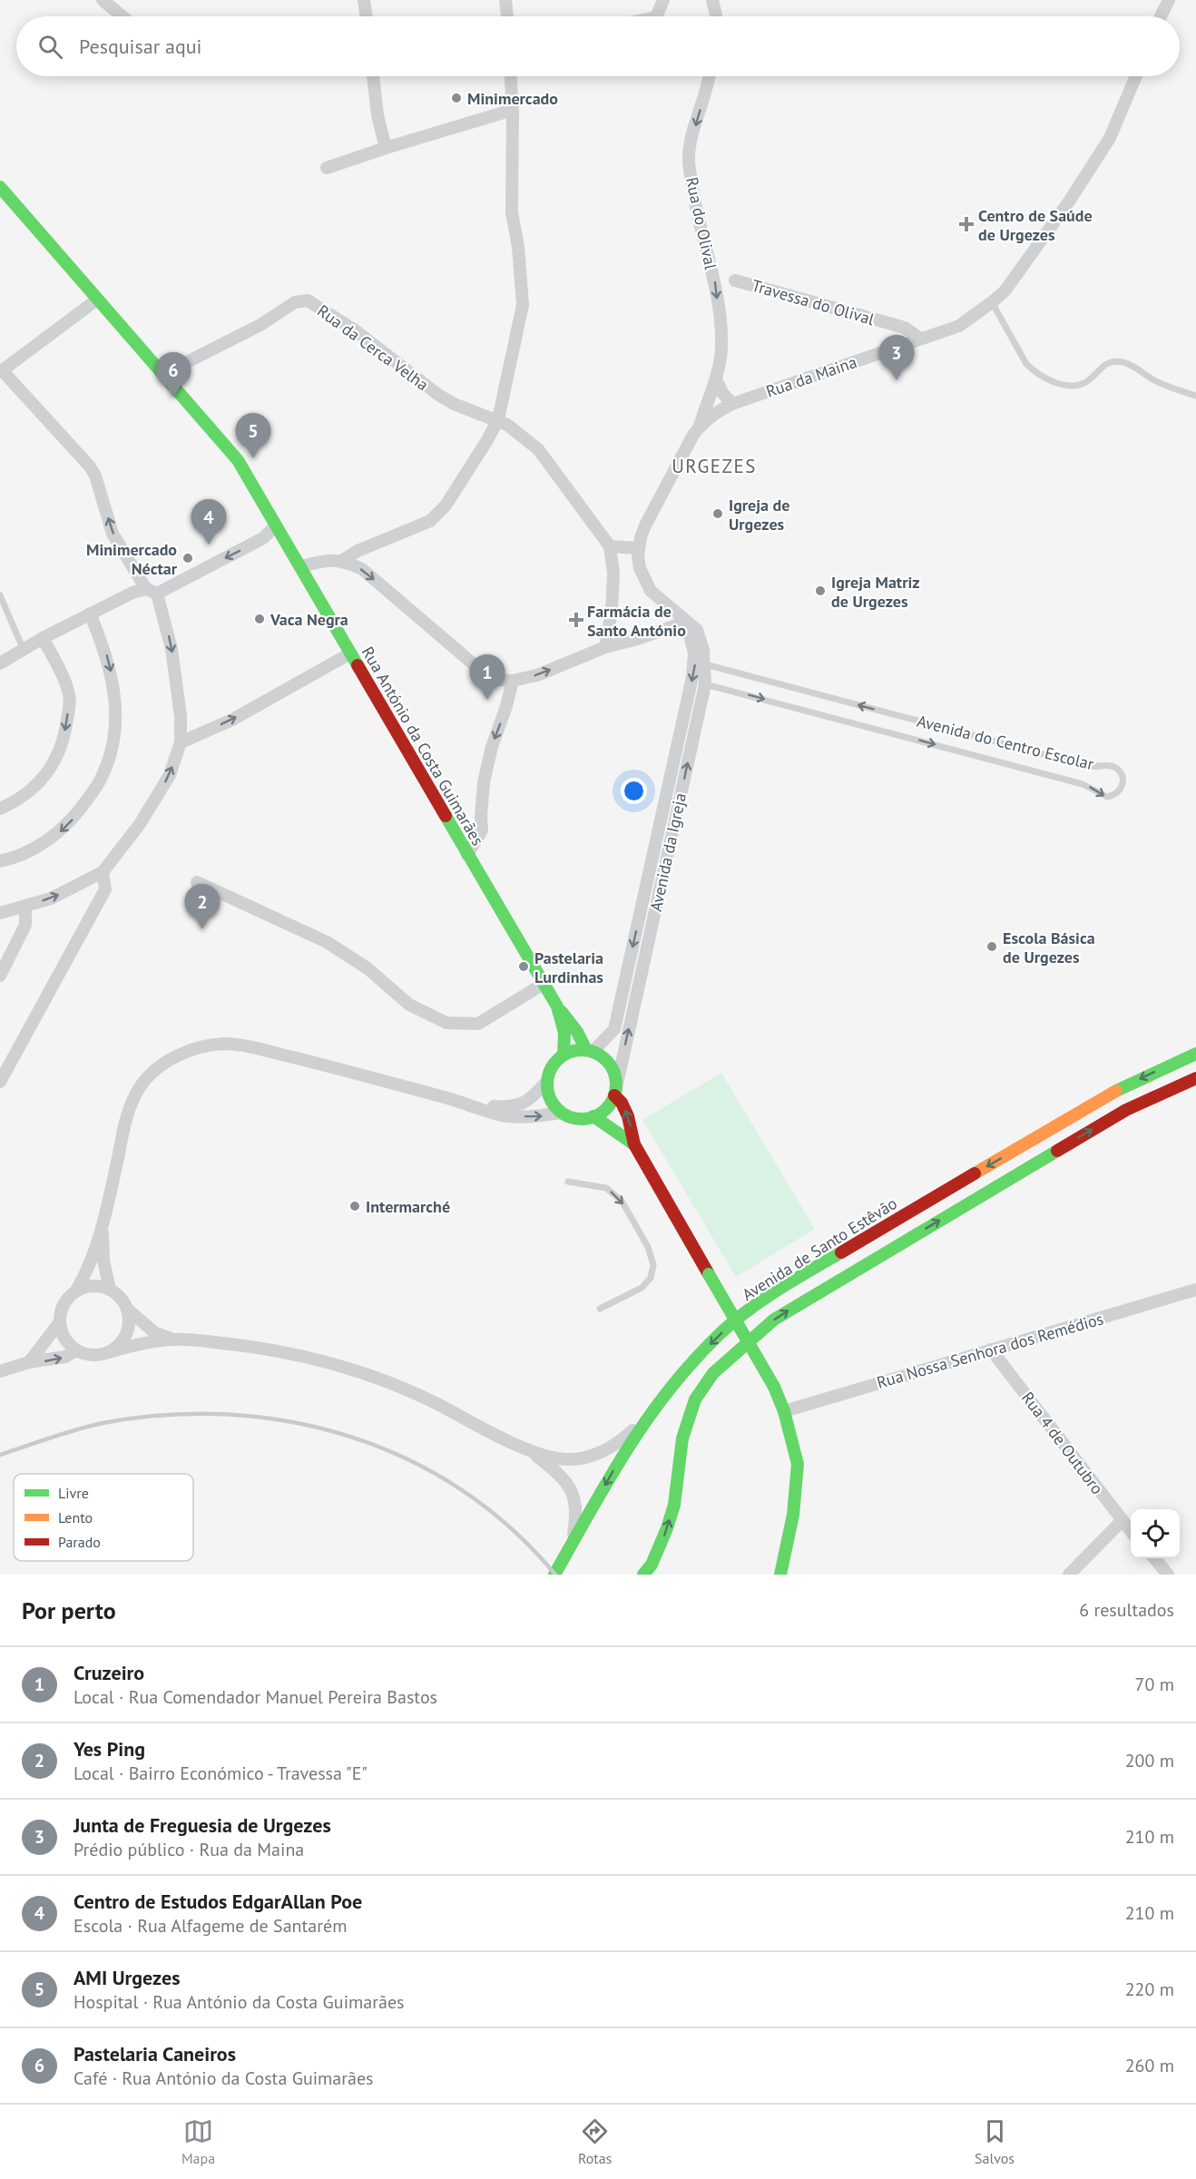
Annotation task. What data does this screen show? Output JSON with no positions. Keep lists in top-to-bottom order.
{
  "streets": {
    "main road": ["Rua António da Costa Guimarães", "Avenida de Santo Estêvão"],
    "street": [
      "Rua do Olival",
      "Travessa do Olival",
      "Rua da Cerca Velha",
      "Rua da Maina",
      "Avenida da Igreja",
      "Rua Nossa Senhora dos Remédios",
      "Rua 4 de Outubro"
    ],
    "lane": ["Avenida do Centro Escolar"]
  },
  "crossings": [
    ["Rua do Olival", "Rua da Maina"],
    ["Travessa do Olival", "Rua da Maina"],
    ["Rua da Cerca Velha", "Rua António da Costa Guimarães"],
    ["Rua da Maina", "Avenida da Igreja"],
    ["Avenida do Centro Escolar", "Avenida da Igreja"],
    ["Rua António da Costa Guimarães", "Avenida da Igreja"],
    ["Rua Nossa Senhora dos Remédios", "Rua 4 de Outubro"]
  ],
  "one_way": ["Rua do Olival"],
  "districts": ["URGEZES"],
  "places": {
    "other": [
      "Minimercado",
      "Igreja de Urgezes",
      "Minimercado Néctar",
      "Igreja Matriz de Urgezes",
      "Vaca Negra",
      "Escola Básica de Urgezes",
      "Pastelaria Lurdinhas",
      "Intermarché"
    ],
    "health": ["Centro de Saúde de Urgezes", "Farmácia de Santo António"]
  },
  "legend": ["Livre", "Lento", "Parado"],
  "page": {
    "search": "Pesquisar aqui",
    "pins": [
      "3",
      "6",
      "5",
      "4",
      "1",
      "2"
    ],
    "heading": ["Por perto", "6 resultados"],
    "list": [
      {
        "mark": "1",
        "name": "Cruzeiro",
        "note": "Local · Rua Comendador Manuel Pereira Bastos",
        "value": "70 m"
      },
      {
        "mark": "2",
        "name": "Yes Ping",
        "note": "Local · Bairro Económico - Travessa \"E\"",
        "value": "200 m"
      },
      {
        "mark": "3",
        "name": "Junta de Freguesia de Urgezes",
        "note": "Prédio público · Rua da Maina",
        "value": "210 m"
      },
      {
        "mark": "4",
        "name": "Centro de Estudos EdgarAllan Poe",
        "note": "Escola · Rua Alfageme de Santarém",
        "value": "210 m"
      },
      {
        "mark": "5",
        "name": "AMI Urgezes",
        "note": "Hospital · Rua António da Costa Guimarães",
        "value": "220 m"
      },
      {
        "mark": "6",
        "name": "Pastelaria Caneiros",
        "note": "Café · Rua António da Costa Guimarães",
        "value": "260 m"
      }
    ],
    "nav": ["Mapa", "Rotas", "Salvos"]
  }
}
